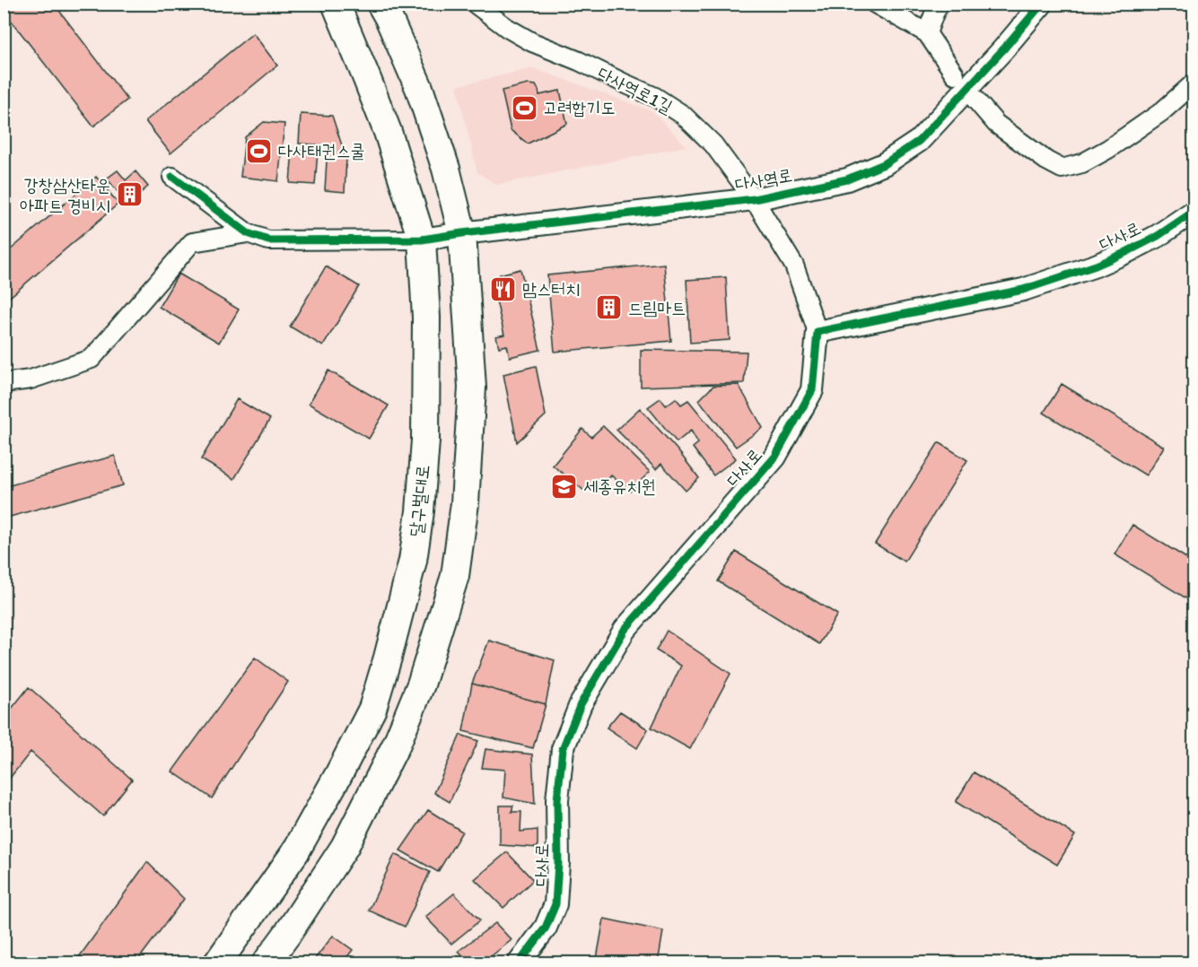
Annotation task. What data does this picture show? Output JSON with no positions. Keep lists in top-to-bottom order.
{
  "streets": {
    "main road": ["달구벌대로"],
    "street": ["다사역로1길", "다사역로", "다사로"]
  },
  "crossings": [
    ["다사역로1길", "다사역로"],
    ["다사역로1길", "다사로"],
    ["다사역로", "달구벌대로"]
  ],
  "places": {
    "sports": ["고려합기도", "다사태권스쿨"],
    "building": ["강창삼산타운 아파트 경비시", "드림마트"],
    "restaurant": ["맘스터치"],
    "school or university": ["세종유치원"]
  }
}
